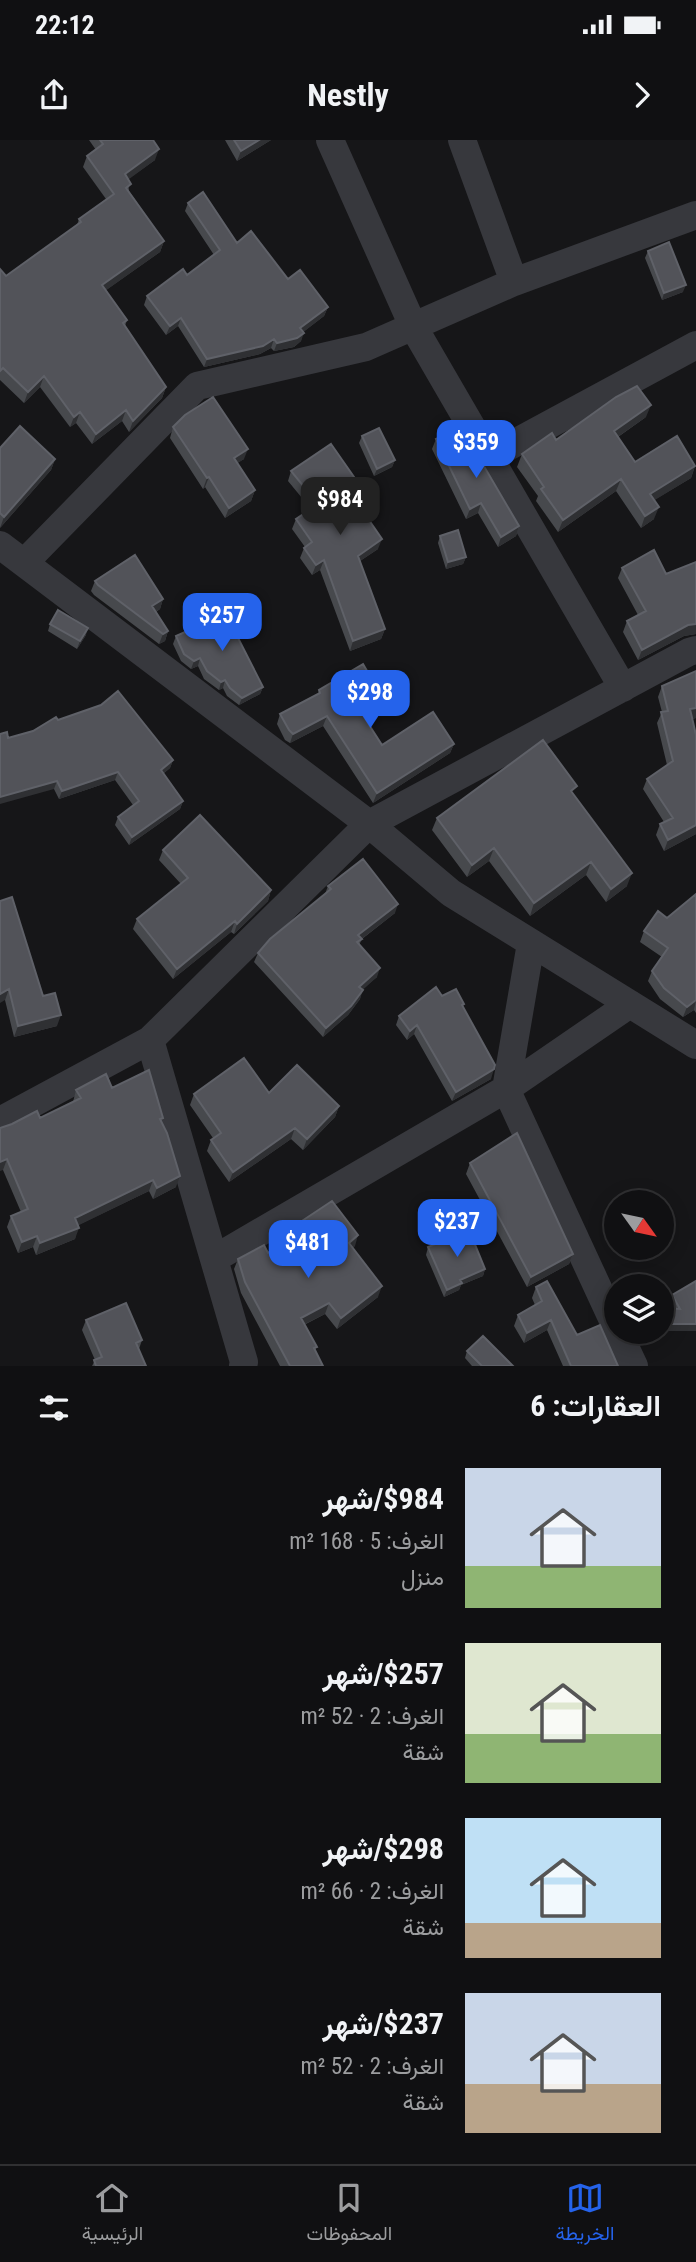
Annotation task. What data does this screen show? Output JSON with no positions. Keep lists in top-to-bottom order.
{
  "north": "bottom right",
  "page": {
    "status": "22:12",
    "header": "Nestly",
    "price": [
      "$359",
      "$984",
      "$257",
      "$298",
      "$237",
      "$481"
    ],
    "heading": "العقارات: 6",
    "list": [
      {
        "name": "$984/شهر",
        "note": "الغرف: 5 · 168 m² · منزل"
      },
      {
        "name": "$257/شهر",
        "note": "الغرف: 2 · 52 m² · شقة"
      },
      {
        "name": "$298/شهر",
        "note": "الغرف: 2 · 66 m² · شقة"
      },
      {
        "name": "$237/شهر",
        "note": "الغرف: 2 · 52 m² · شقة"
      }
    ],
    "tabs": ["الخريطة", "المحفوظات", "الرئيسية"]
  }
}
